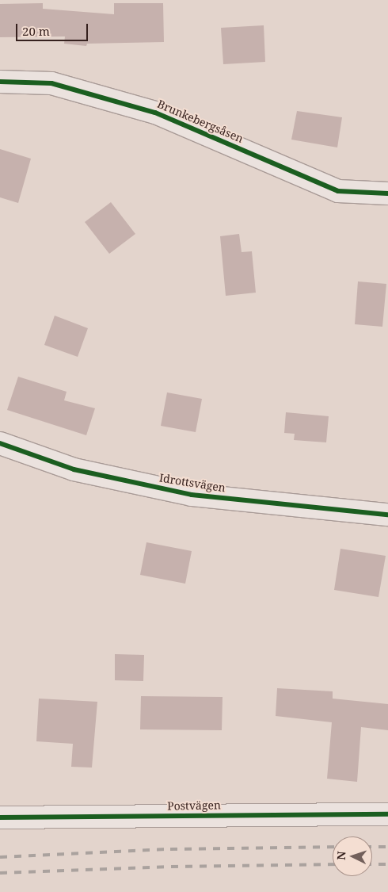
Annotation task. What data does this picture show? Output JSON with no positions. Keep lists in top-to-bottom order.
{
  "streets": {
    "street": ["Brunkebergsåsen", "Idrottsvägen", "Postvägen"]
  },
  "scale_bar": "20 m",
  "north": "left"
}
